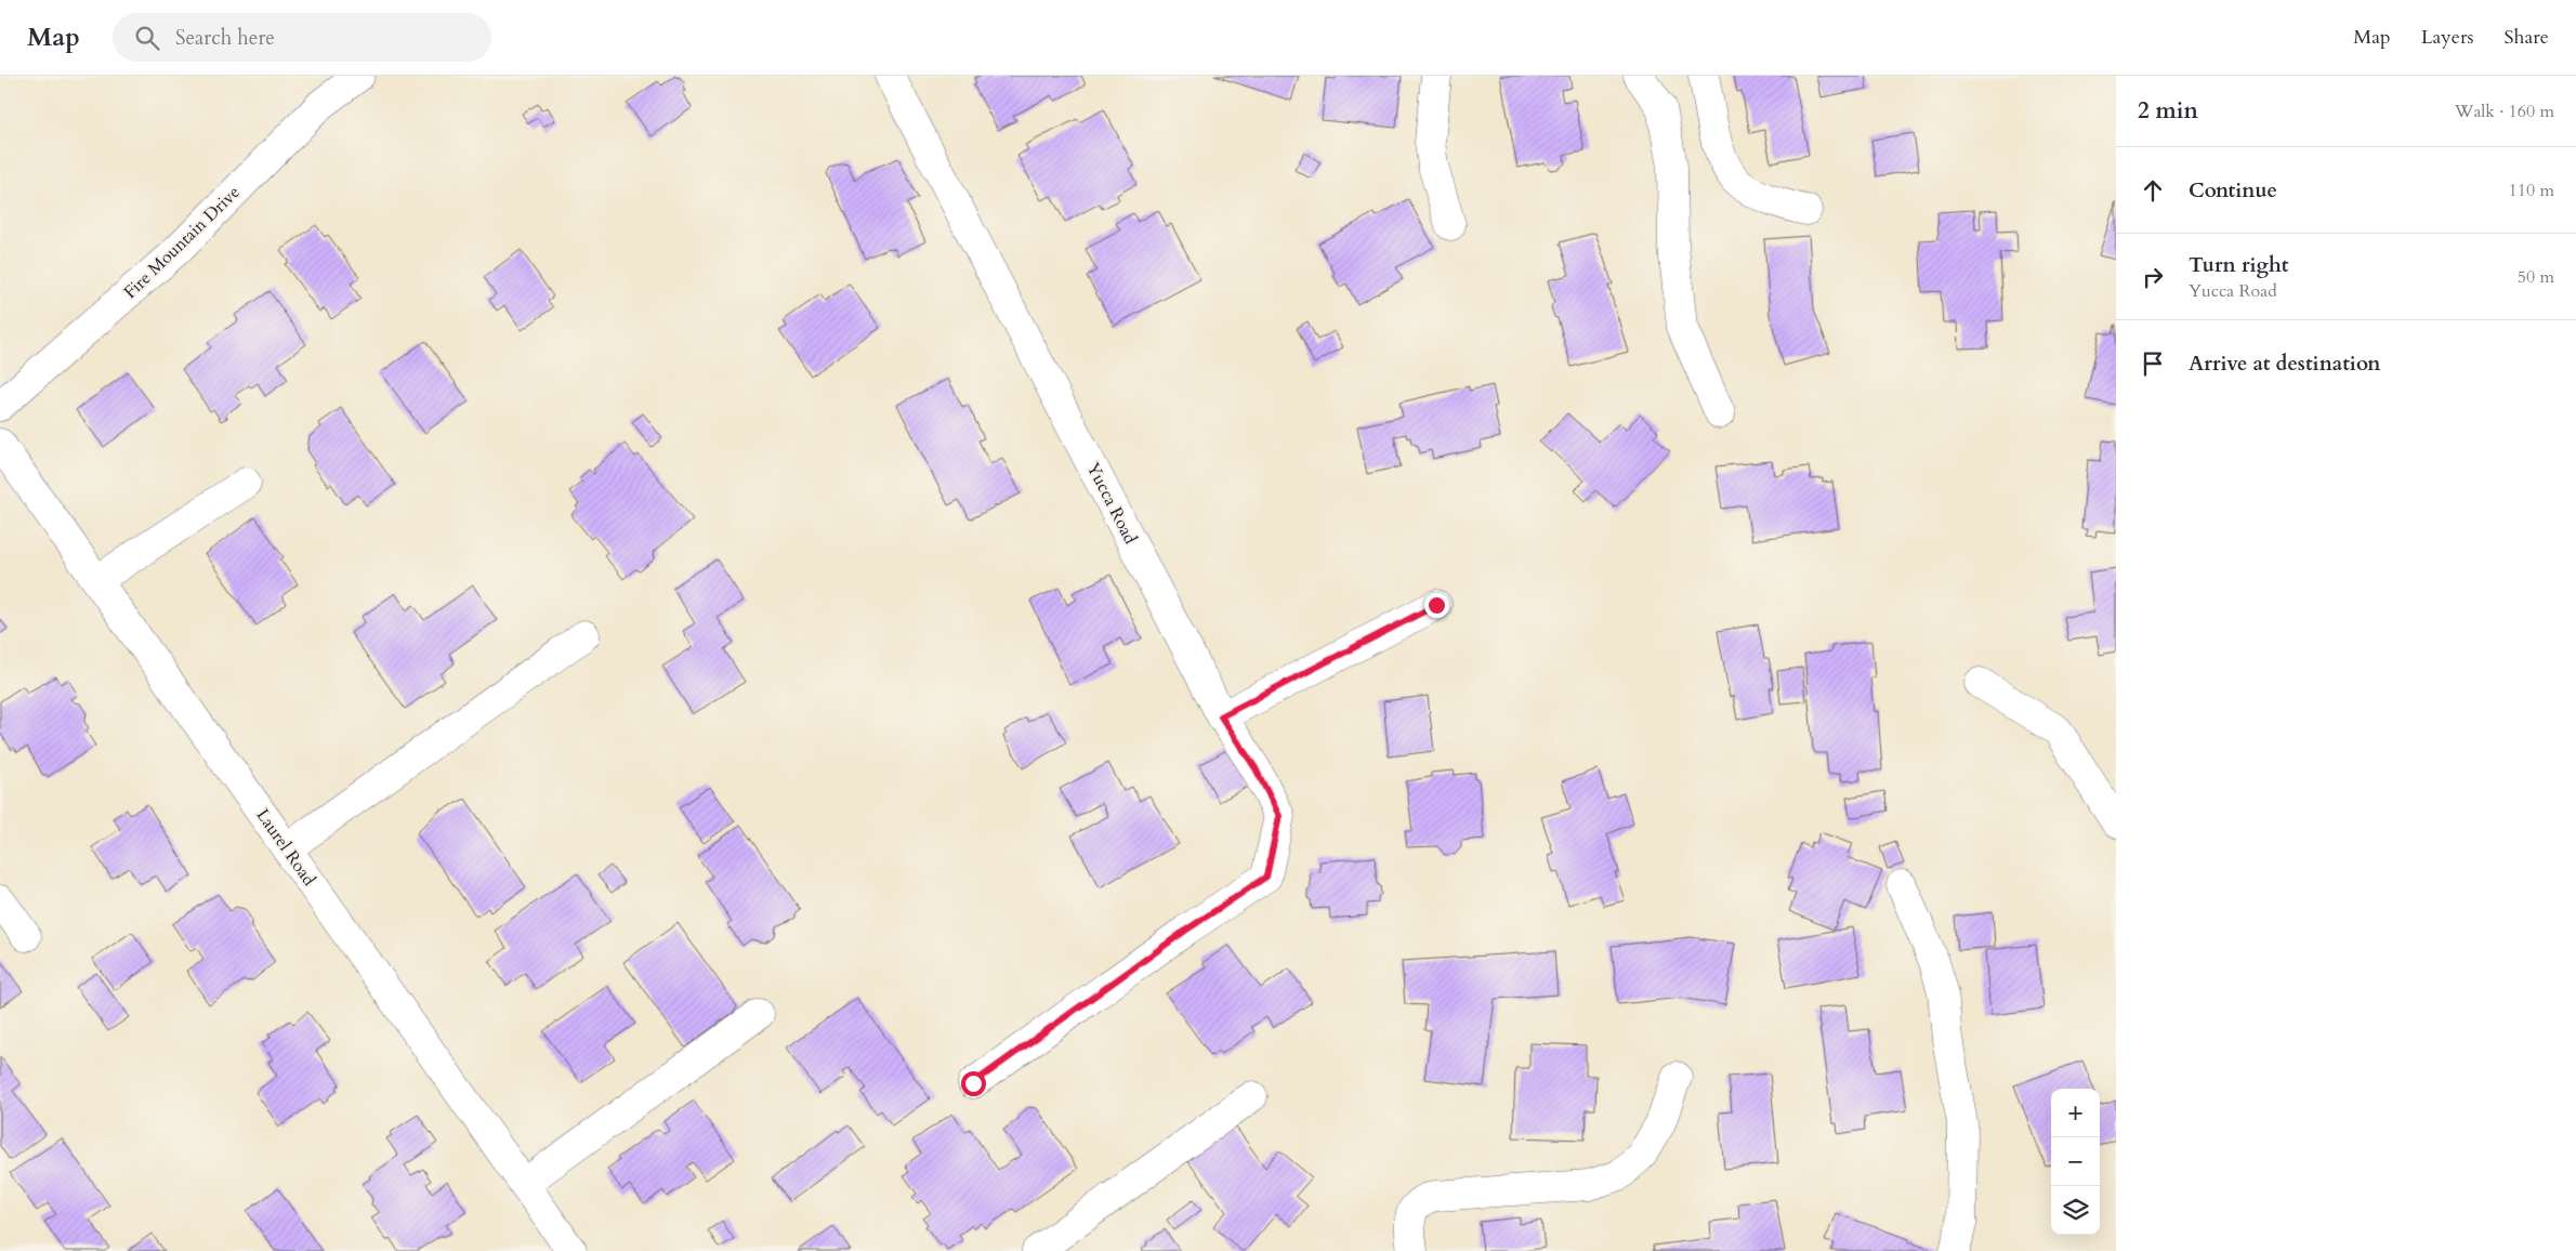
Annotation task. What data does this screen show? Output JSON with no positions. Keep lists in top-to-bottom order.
{
  "streets": {
    "street": ["Fire Mountain Drive", "Yucca Road", "Laurel Road"]
  },
  "page": {
    "header": "Map",
    "search": "Search here",
    "nav": ["Map", "Layers", "Share"],
    "heading": ["2 min", "Walk · 160 m"],
    "list": [
      ["Continue", "110 m"],
      ["Turn right", "Yucca Road", "50 m"],
      "Arrive at destination"
    ],
    "map_buttons": ["+", "−"]
  }
}
